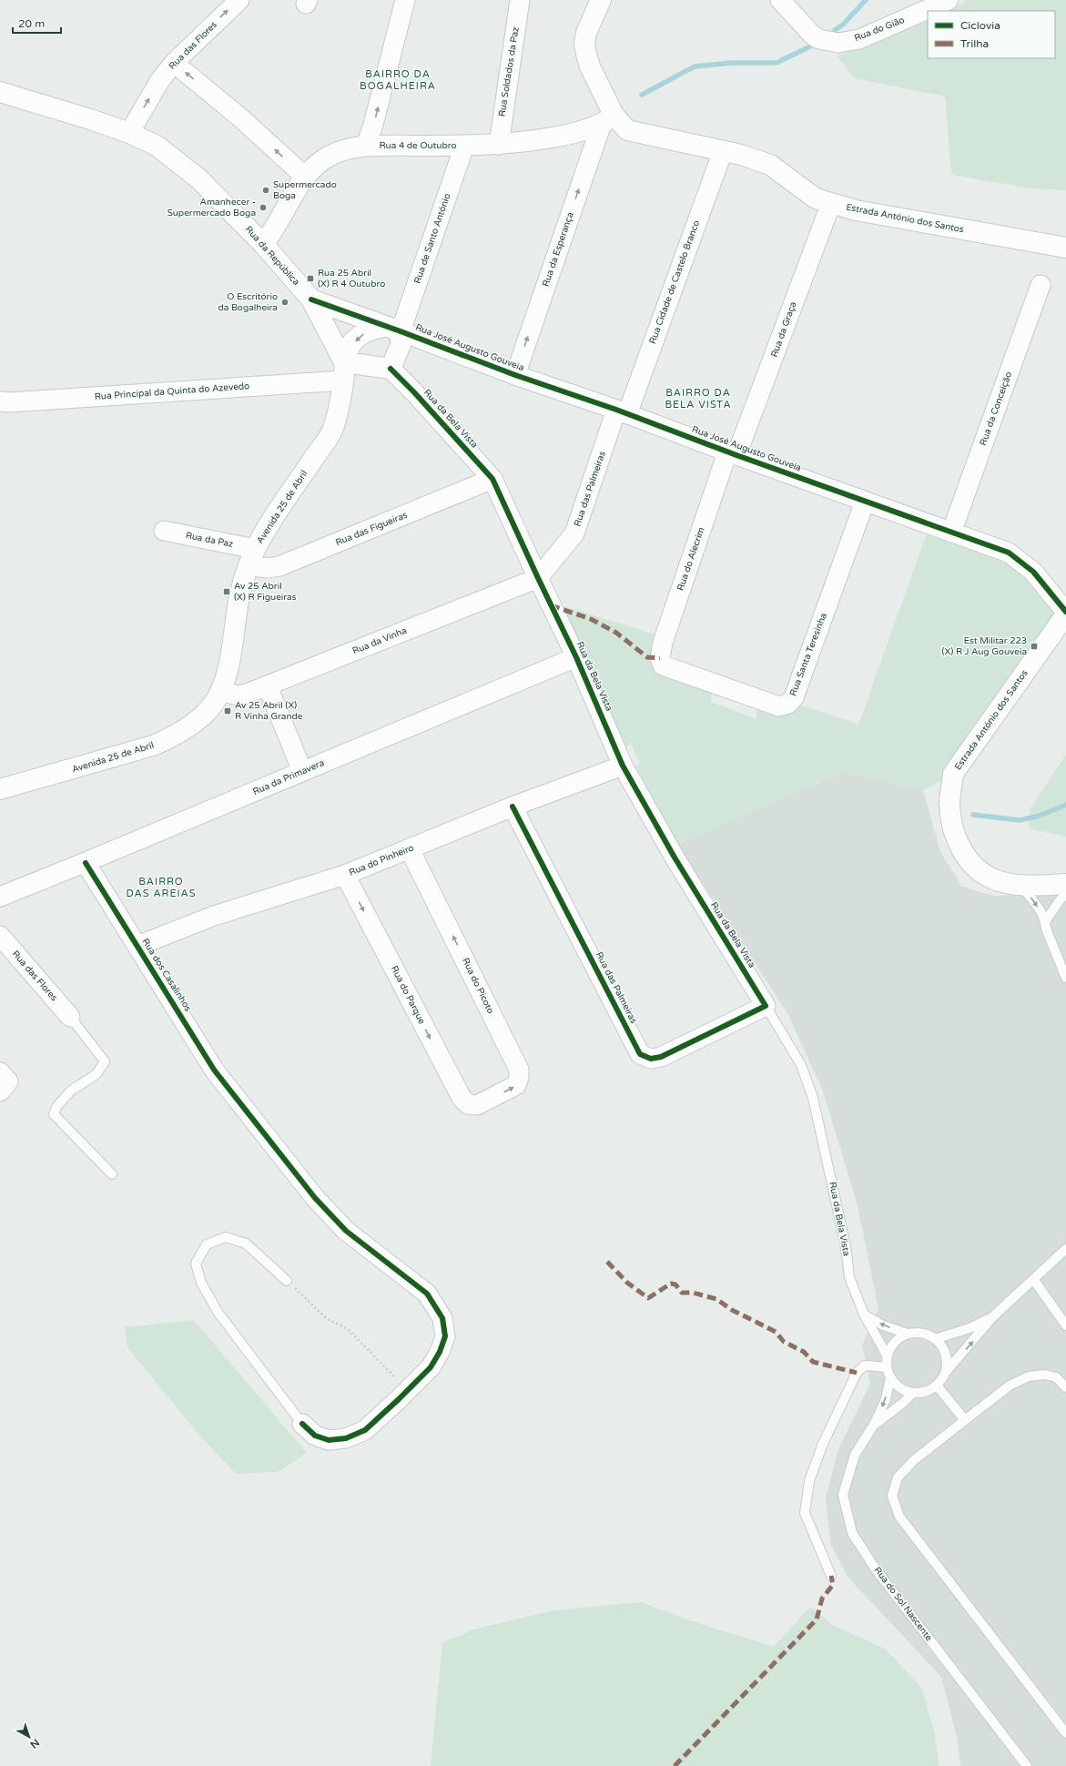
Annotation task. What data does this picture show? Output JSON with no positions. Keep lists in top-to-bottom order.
{
  "streets": {
    "street": [
      "Rua do Gião",
      "Rua das Flores",
      "Rua Soldados da Paz",
      "Rua 4 de Outubro",
      "Estrada António dos Santos",
      "Rua de Santo António",
      "Rua da Esperança",
      "Rua da República",
      "Rua Cidade de Castelo Branco",
      "Rua da Graça",
      "Rua José Augusto Gouveia",
      "Rua Principal da Quinta do Azevedo",
      "Rua da Conceição",
      "Rua da Bela Vista",
      "Rua das Palmeiras",
      "Avenida 25 de Abril",
      "Rua das Figueiras",
      "Rua da Paz",
      "Rua do Alecrim",
      "Rua da Vinha",
      "Rua Santa Teresinha",
      "Rua da Primavera",
      "Rua do Pinheiro",
      "Rua dos Casalinhos",
      "Rua do Picoto",
      "Rua do Parque"
    ],
    "lane": ["Rua do Sol Nascente"]
  },
  "crossings": [
    ["Rua das Flores", "Rua da República"],
    ["Rua Soldados da Paz", "Rua 4 de Outubro"],
    ["Rua 4 de Outubro", "Estrada António dos Santos"],
    ["Rua 4 de Outubro", "Rua de Santo António"],
    ["Rua 4 de Outubro", "Rua da Esperança"],
    ["Rua 4 de Outubro", "Rua da República"],
    ["Estrada António dos Santos", "Rua da Esperança"],
    ["Estrada António dos Santos", "Rua Cidade de Castelo Branco"],
    ["Estrada António dos Santos", "Rua da Graça"],
    ["Estrada António dos Santos", "Rua José Augusto Gouveia"],
    ["Rua de Santo António", "Rua José Augusto Gouveia"],
    ["Rua de Santo António", "Avenida 25 de Abril"],
    ["Rua da Esperança", "Rua José Augusto Gouveia"],
    ["Rua da República", "Rua Principal da Quinta do Azevedo"],
    ["Rua da República", "Avenida 25 de Abril"],
    ["Rua Cidade de Castelo Branco", "Rua José Augusto Gouveia"],
    ["Rua Cidade de Castelo Branco", "Rua das Palmeiras"],
    ["Rua da Graça", "Rua José Augusto Gouveia"],
    ["Rua da Graça", "Rua do Alecrim"],
    ["Rua José Augusto Gouveia", "Rua da Conceição"],
    ["Rua José Augusto Gouveia", "Rua das Palmeiras"],
    ["Rua José Augusto Gouveia", "Avenida 25 de Abril"],
    ["Rua José Augusto Gouveia", "Rua do Alecrim"],
    ["Rua José Augusto Gouveia", "Rua Santa Teresinha"],
    ["Rua Principal da Quinta do Azevedo", "Avenida 25 de Abril"],
    ["Rua da Bela Vista", "Rua das Palmeiras"],
    ["Rua da Bela Vista", "Rua das Figueiras"],
    ["Rua da Bela Vista", "Rua da Vinha"],
    ["Rua da Bela Vista", "Rua da Primavera"],
    ["Rua da Bela Vista", "Rua do Pinheiro"],
    ["Rua das Palmeiras", "Rua da Vinha"],
    ["Rua das Palmeiras", "Rua do Pinheiro"],
    ["Avenida 25 de Abril", "Rua das Figueiras"],
    ["Avenida 25 de Abril", "Rua da Paz"],
    ["Avenida 25 de Abril", "Rua da Vinha"],
    ["Rua das Figueiras", "Rua da Paz"],
    ["Rua do Alecrim", "Rua Santa Teresinha"],
    ["Rua da Primavera", "Rua dos Casalinhos"],
    ["Rua do Pinheiro", "Rua dos Casalinhos"],
    ["Rua do Pinheiro", "Rua do Picoto"],
    ["Rua do Pinheiro", "Rua do Parque"],
    ["Rua do Picoto", "Rua do Parque"]
  ],
  "one_way": [
    "Rua das Flores",
    "Rua da Esperança",
    "Rua do Picoto",
    "Rua do Parque"
  ],
  "districts": ["BAIRRO DA BOGALHEIRA", "BAIRRO DA BELA VISTA", "BAIRRO DAS AREIAS"],
  "places": {
    "other": ["Supermercado Boga", "Amanhecer - Supermercado Boga", "O Escritório da Bogalheira"],
    "transit": [
      "Rua 25 Abril (X) R 4 Outubro",
      "Av 25 Abril (X) R Figueiras",
      "Est Militar 223 (X) R J Aug Gouveia",
      "Av 25 Abril (X) R Vinha Grande"
    ]
  },
  "legend": ["Ciclovia", "Trilha"],
  "scale_bar": "20 m",
  "north": "bottom right"
}
